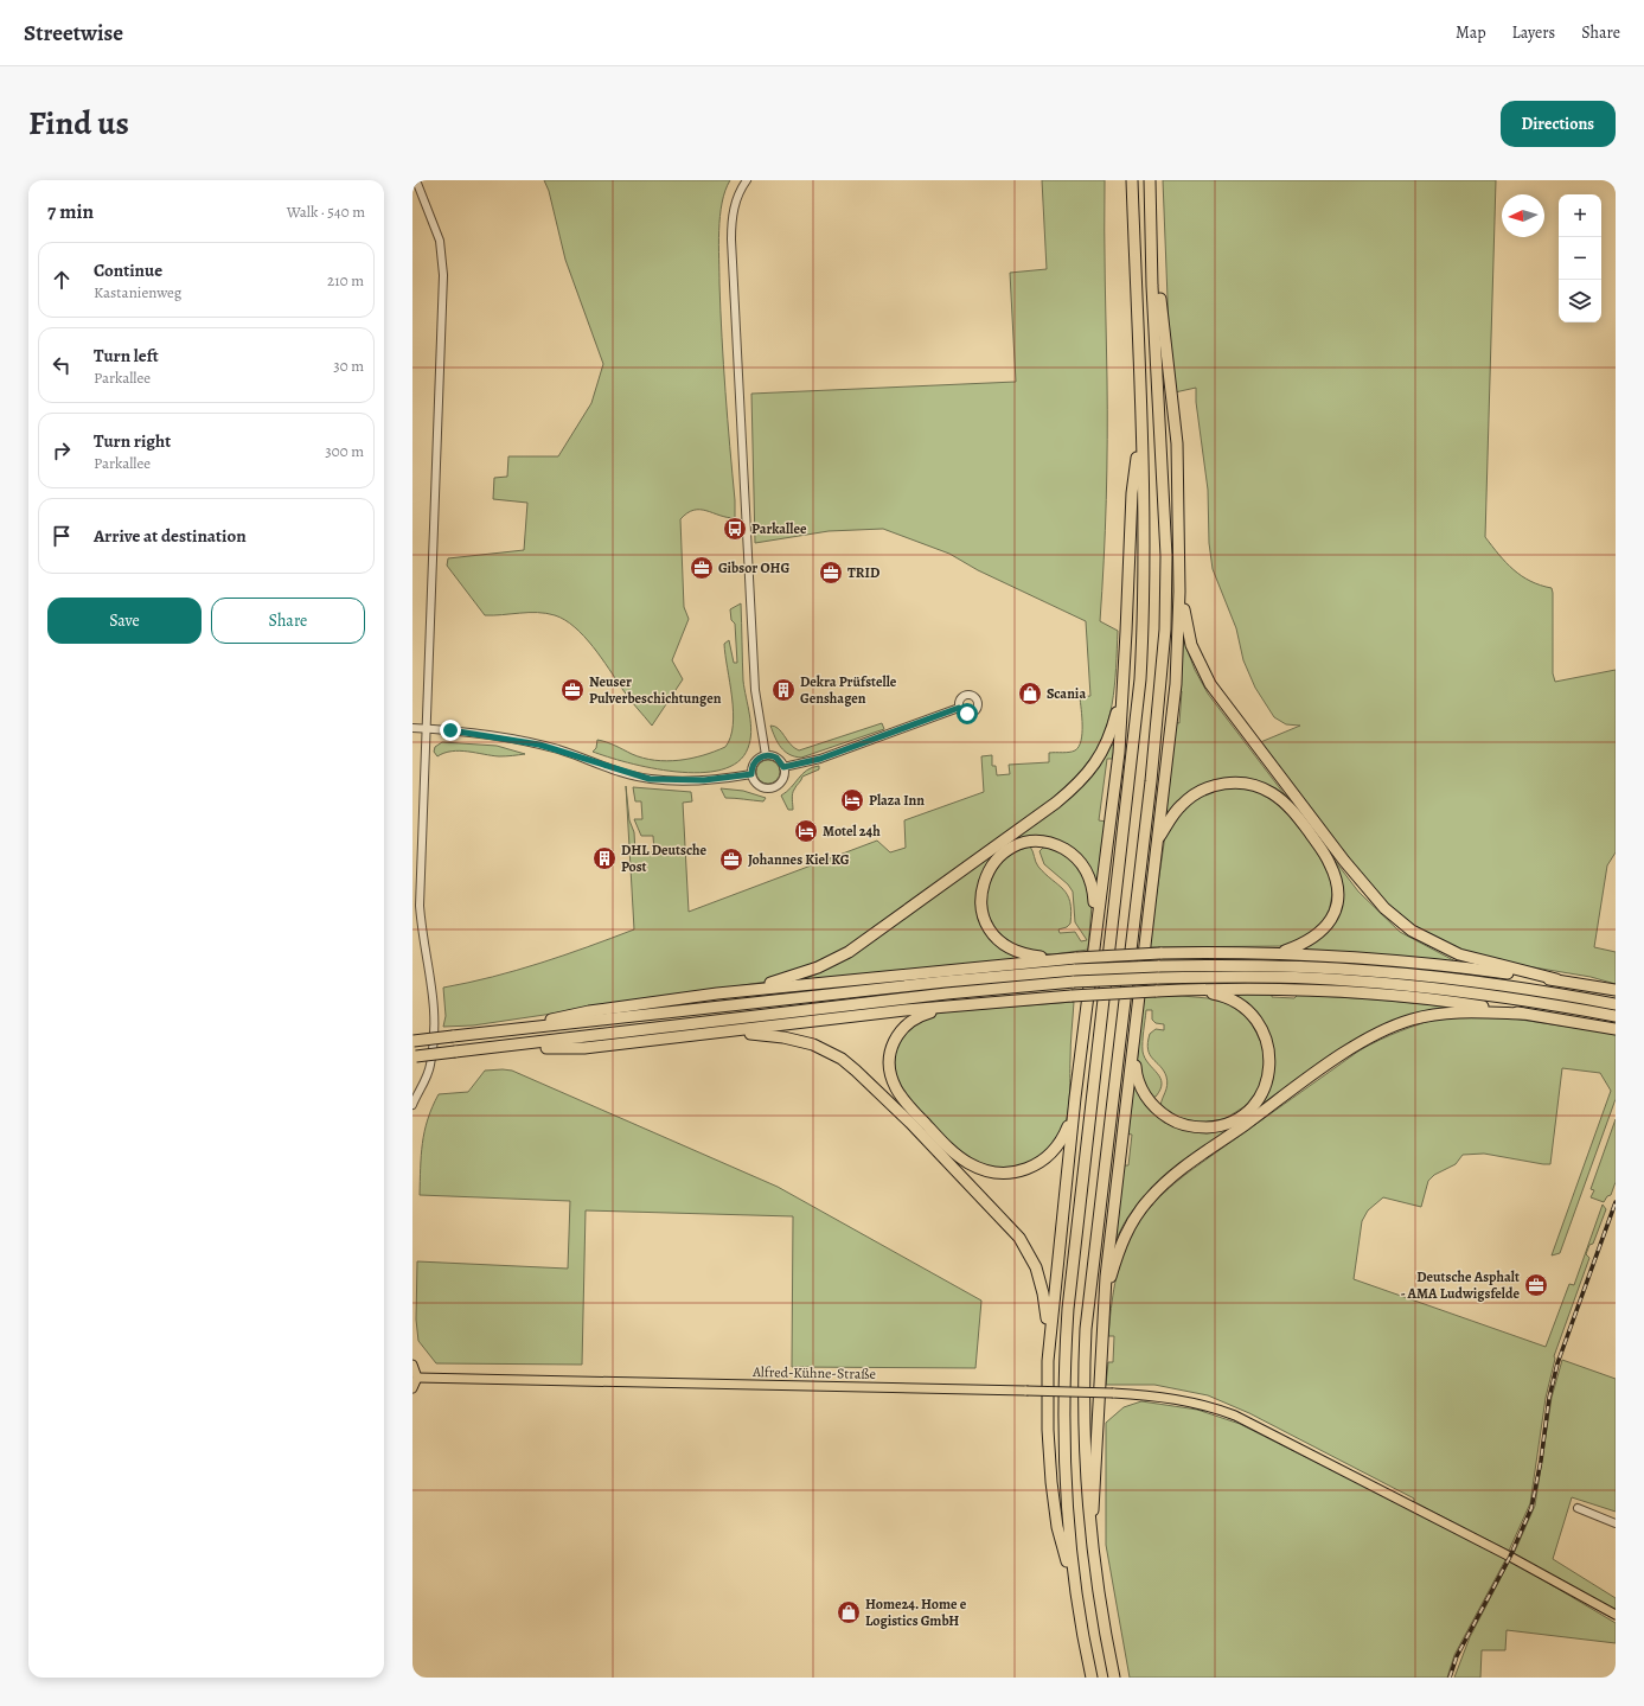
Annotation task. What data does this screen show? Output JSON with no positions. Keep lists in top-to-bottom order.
{
  "streets": {
    "main road": ["Alfred-Kühne-Straße"]
  },
  "places": {
    "bus stop": ["Parkallee"],
    "office": [
      "Gibsor OHG",
      "TRID",
      "Neuser Pulverbeschichtungen",
      "Johannes Kiel KG",
      "Deutsche Asphalt - AMA Ludwigsfelde"
    ],
    "building": ["Dekra Prüfstelle Genshagen", "DHL Deutsche Post"],
    "shop": ["Scania", "Home24. Home e Logistics GmbH"],
    "hotel": ["Plaza Inn", "Motel 24h"]
  },
  "north": "left",
  "page": {
    "header": "Streetwise",
    "nav": ["Map", "Layers", "Share"],
    "title": "Find us",
    "buttons": [
      "Directions",
      ["Save", "Share"]
    ],
    "heading": ["7 min", "Walk · 540 m"],
    "map_buttons": ["+", "−"],
    "list": [
      ["Continue", "Kastanienweg", "210 m"],
      ["Turn left", "Parkallee", "30 m"],
      ["Turn right", "Parkallee", "300 m"],
      "Arrive at destination"
    ]
  }
}
